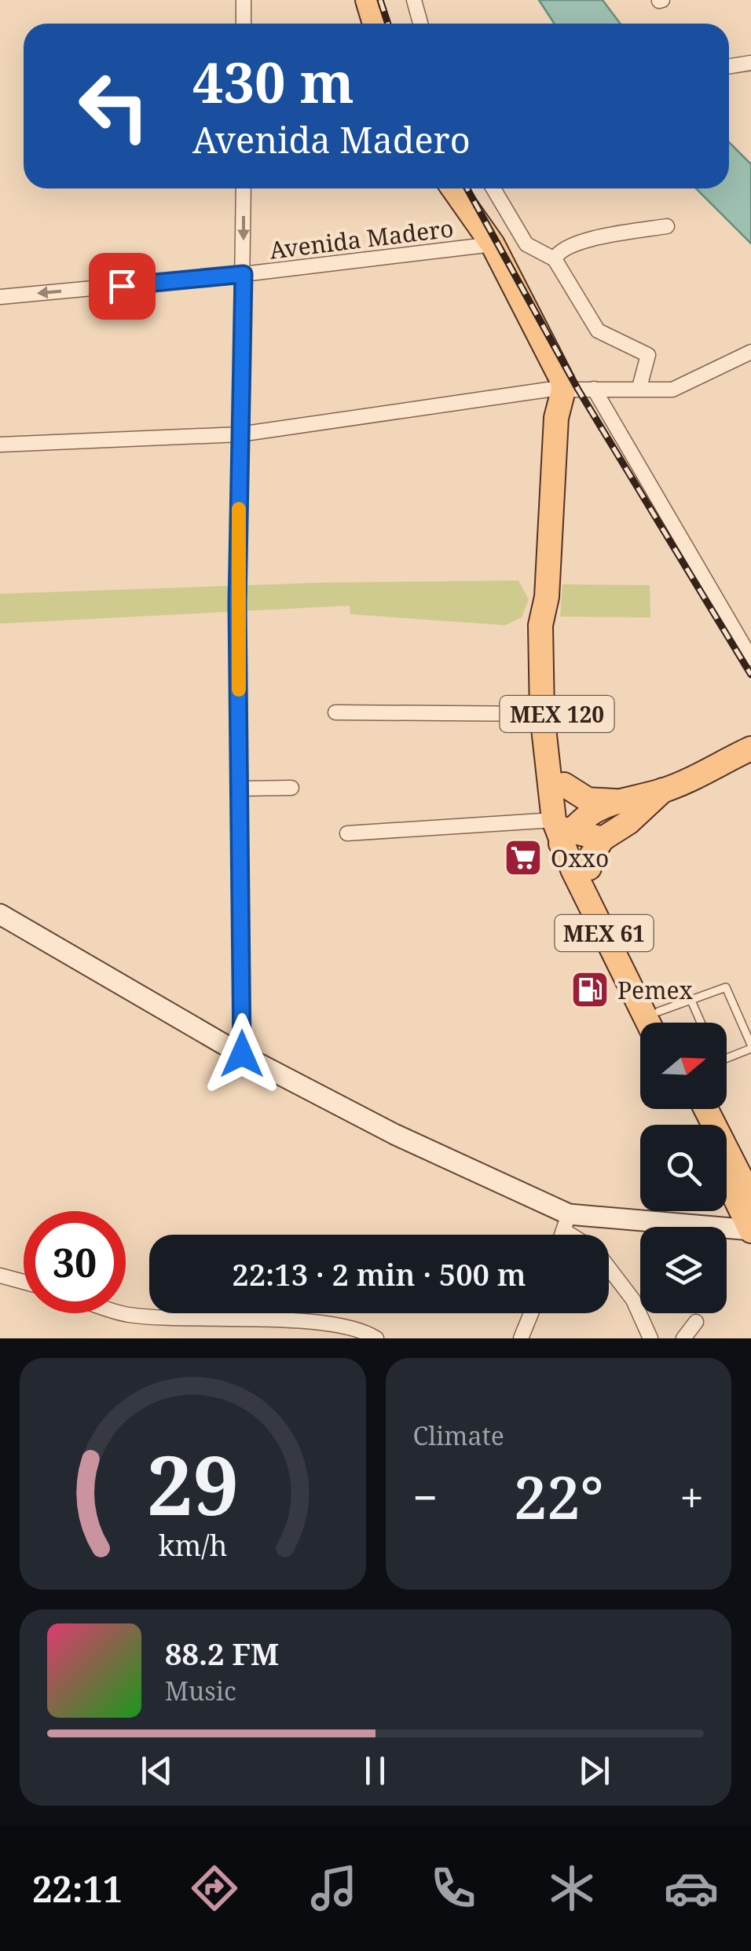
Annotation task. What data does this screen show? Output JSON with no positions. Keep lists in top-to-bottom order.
{
  "streets": {
    "main road": ["MEX 120", "MEX 61"],
    "street": ["Avenida Madero"]
  },
  "crossings": [
    ["MEX 120", "MEX 61"]
  ],
  "one_way": ["Avenida Madero"],
  "places": {
    "supermarket": ["Oxxo"],
    "fuel station": ["Pemex"]
  },
  "north": "right",
  "page": {
    "turn": ["430 m", "Avenida Madero"],
    "limit": "30",
    "trip": "22:13 · 2 min · 500 m",
    "tile": "Climate",
    "heat": ["−", "22°", "+"],
    "song": ["88.2 FM", "Music"],
    "tabs": "22:11",
    "gauge": ["29", "km/h"]
  }
}
